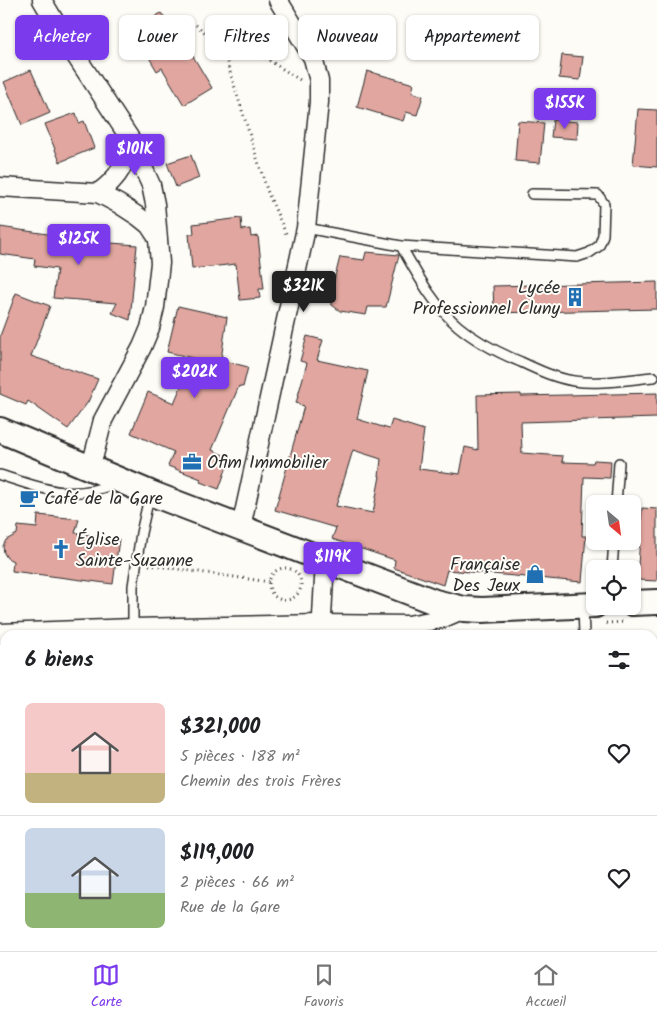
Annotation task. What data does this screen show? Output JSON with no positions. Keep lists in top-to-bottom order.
{
  "places": {
    "building": ["Lycée Professionnel Cluny"],
    "office": ["Ofim Immobilier"],
    "cafe": ["Café de la Gare"],
    "church": ["Église Sainte-Suzanne"],
    "shop": ["Française Des Jeux"]
  },
  "north": "bottom right",
  "page": {
    "chip": [
      "Acheter",
      "Louer",
      "Filtres",
      "Nouveau",
      "Appartement"
    ],
    "price": [
      "$155K",
      "$101K",
      "$125K",
      "$321K",
      "$202K",
      "$119K"
    ],
    "heading": "6 biens",
    "list": [
      {
        "name": "$321,000",
        "note": "5 pièces · 188 m² · Chemin des trois Frères"
      },
      {
        "name": "$119,000",
        "note": "2 pièces · 66 m² · Rue de la Gare"
      }
    ],
    "tabs": ["Carte", "Favoris", "Accueil"]
  }
}
